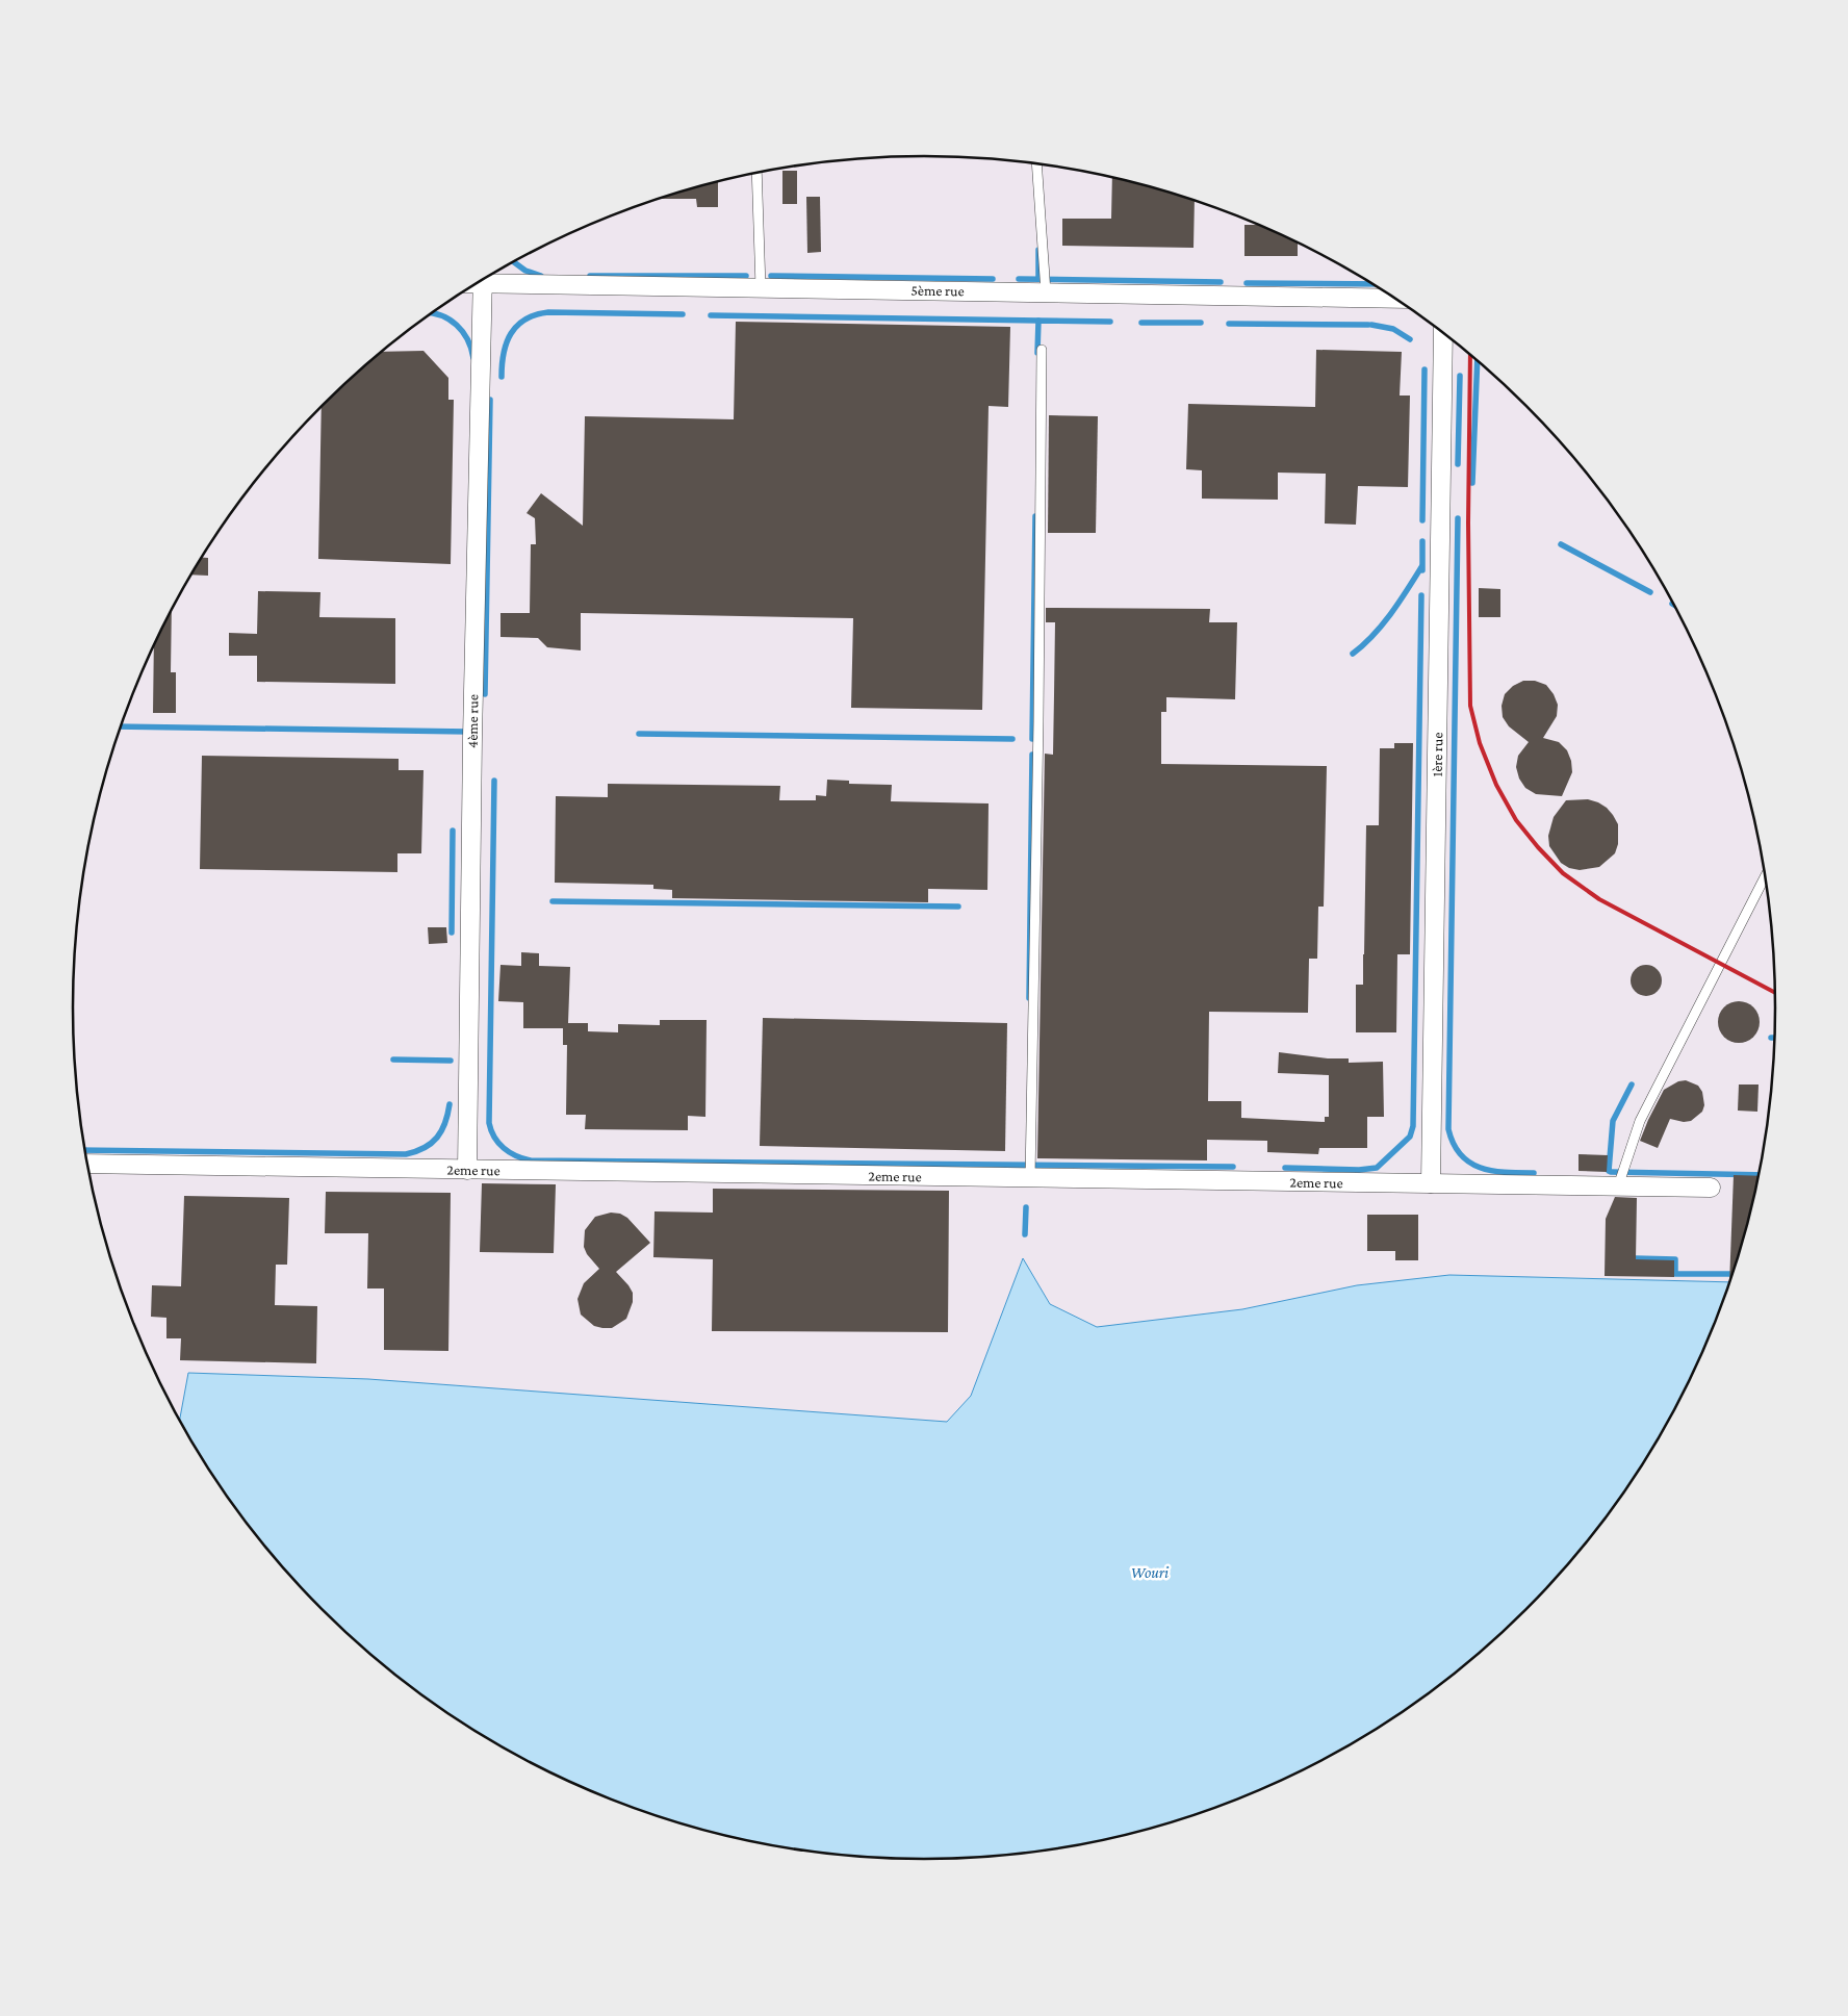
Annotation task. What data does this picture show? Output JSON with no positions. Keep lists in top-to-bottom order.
{
  "streets": {
    "street": [
      "5ème rue",
      "4ème rue",
      "1ère rue",
      "2eme rue"
    ]
  },
  "crossings": [
    ["4ème rue", "2eme rue"],
    ["1ère rue", "2eme rue"]
  ],
  "water": ["Wouri"]
}
